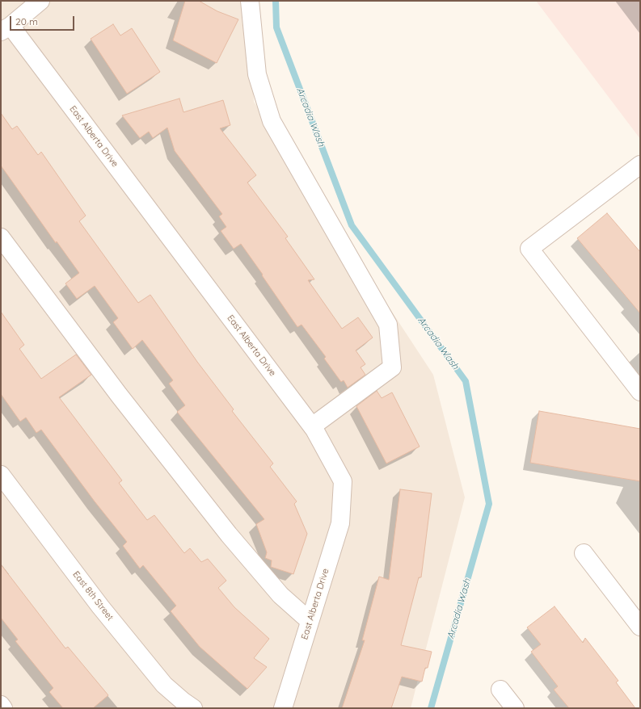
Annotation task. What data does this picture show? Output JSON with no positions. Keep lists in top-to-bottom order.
{
  "streets": {
    "street": ["East Alberta Drive", "East 8th Street"]
  },
  "water": ["Arcadia Wash"],
  "scale_bar": "20 m"
}
